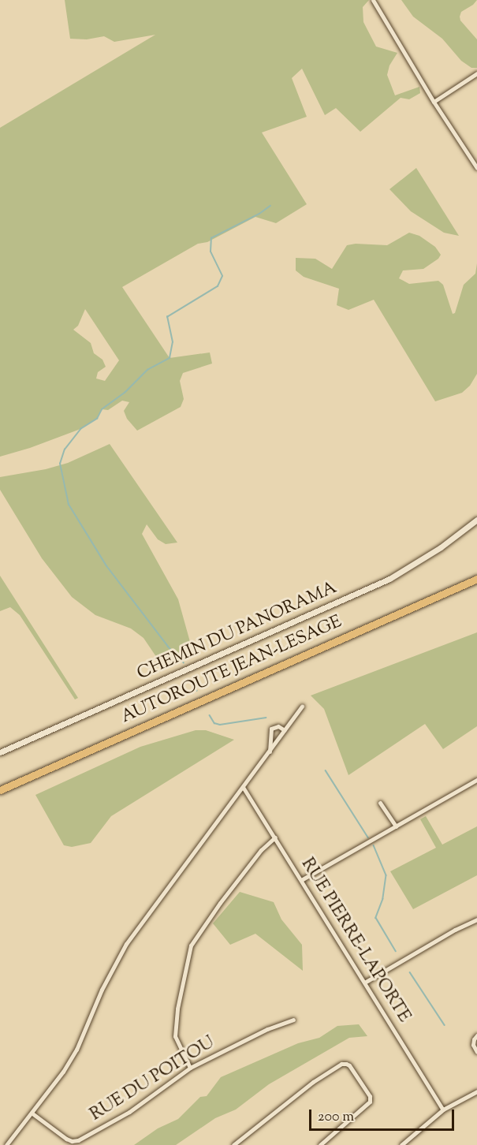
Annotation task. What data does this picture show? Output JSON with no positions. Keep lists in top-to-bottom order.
{
  "streets": {
    "highway": ["AUTOROUTE JEAN-LESAGE"],
    "street": ["CHEMIN DU PANORAMA", "RUE PIERRE-LAPORTE", "RUE DU POITOU"]
  },
  "scale_bar": "200 m"
}
